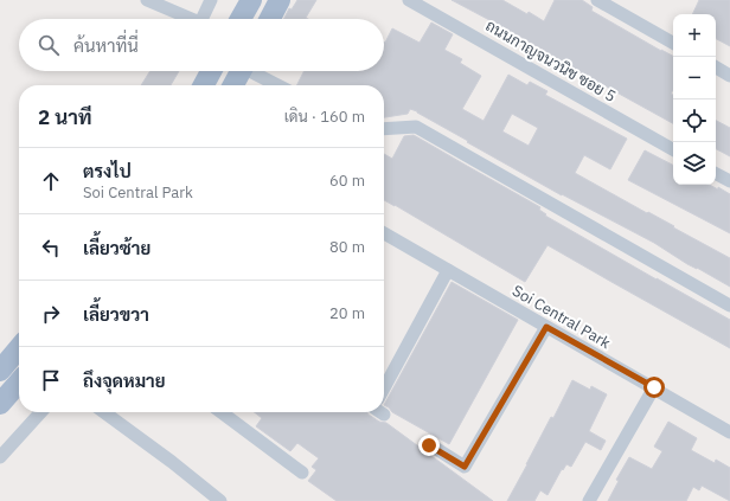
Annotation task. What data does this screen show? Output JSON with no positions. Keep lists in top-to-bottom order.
{
  "streets": {
    "street": ["ถนนกาญจนวนิช ซอย 5", "Soi Central Park"]
  },
  "page": {
    "map_buttons": ["+", "−"],
    "search": "ค้นหาที่นี่",
    "heading": ["2 นาที", "เดิน · 160 m"],
    "list": [
      ["ตรงไป", "Soi Central Park", "60 m"],
      ["เลี้ยวซ้าย", "80 m"],
      ["เลี้ยวขวา", "20 m"],
      "ถึงจุดหมาย"
    ]
  }
}
